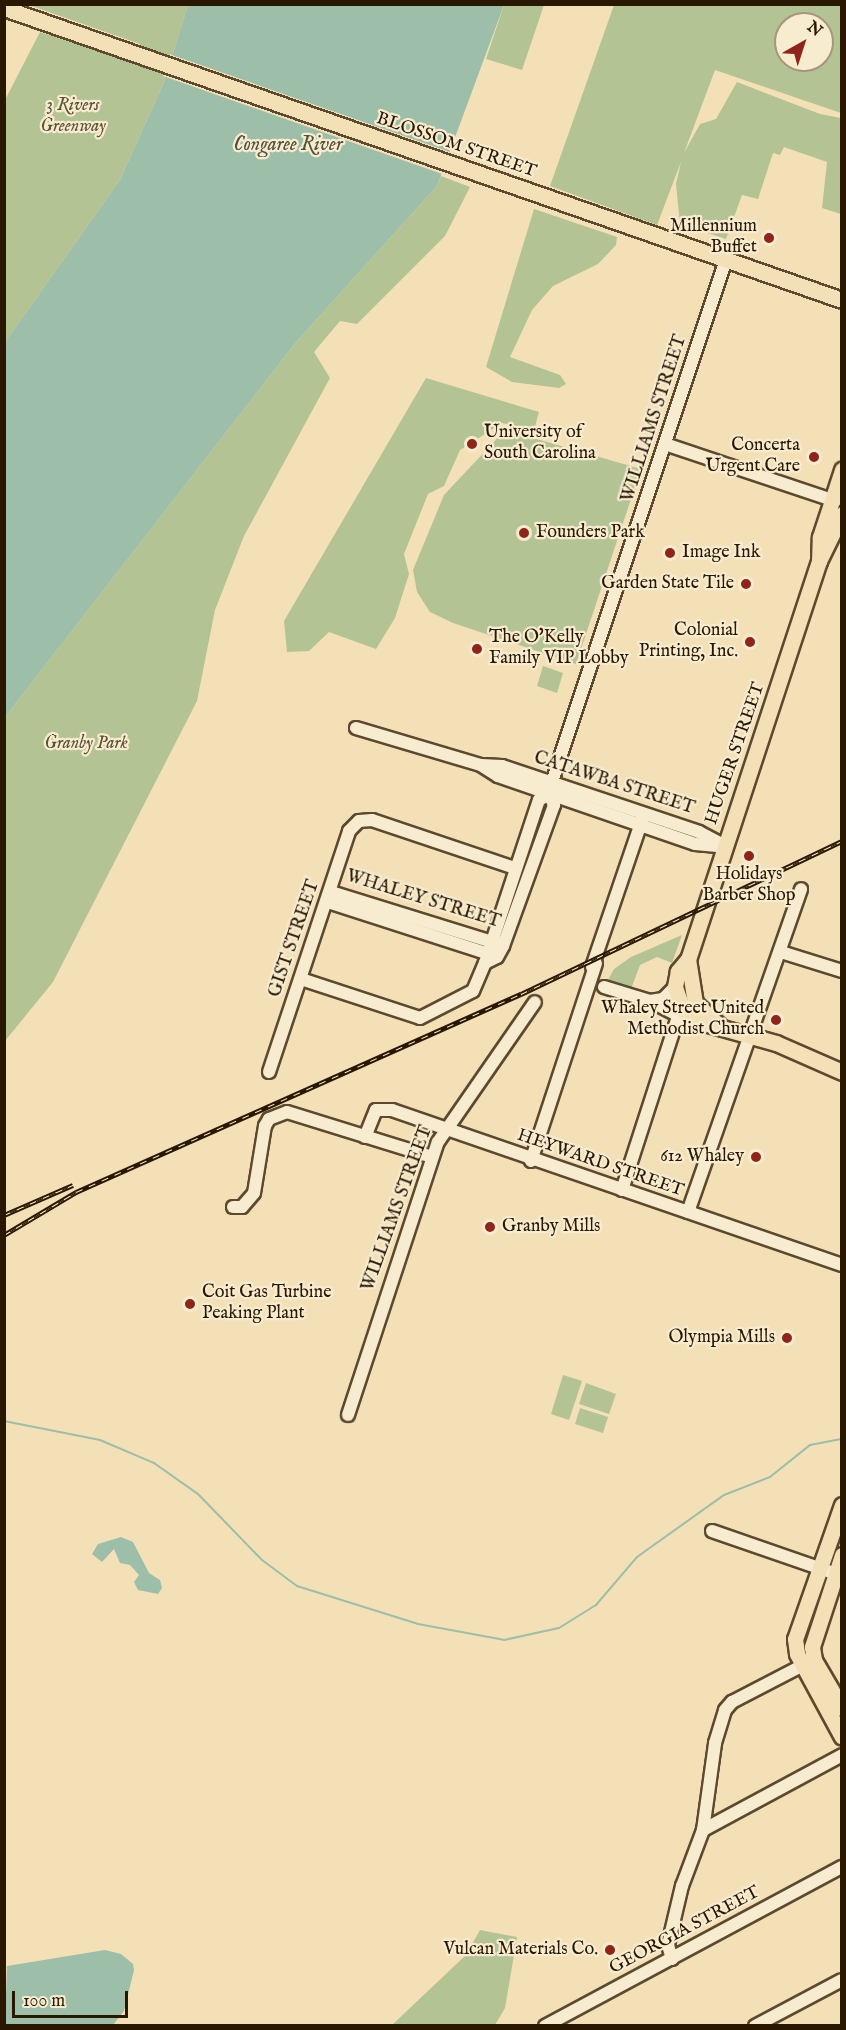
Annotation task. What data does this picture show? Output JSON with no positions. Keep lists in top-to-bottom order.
{
  "streets": {
    "main road": ["BLOSSOM STREET", "HUGER STREET"],
    "street": [
      "WILLIAMS STREET",
      "CATAWBA STREET",
      "WHALEY STREET",
      "GIST STREET",
      "HEYWARD STREET",
      "GEORGIA STREET"
    ]
  },
  "crossings": [
    ["BLOSSOM STREET", "WILLIAMS STREET"],
    ["WILLIAMS STREET", "CATAWBA STREET"],
    ["WILLIAMS STREET", "WHALEY STREET"],
    ["WILLIAMS STREET", "GIST STREET"],
    ["WILLIAMS STREET", "HEYWARD STREET"],
    ["HUGER STREET", "CATAWBA STREET"],
    ["WHALEY STREET", "GIST STREET"]
  ],
  "water": ["Congaree River"],
  "parks": ["3 Rivers Greenway", "Granby Park"],
  "places": [
    "Millennium Buffet",
    "University of South Carolina",
    "Concerta Urgent Care",
    "Founders Park",
    "Image Ink",
    "Garden State Tile",
    "Colonial Printing, Inc.",
    "The O'Kelly Family VIP Lobby",
    "Holidays Barber Shop",
    "Whaley Street United Methodist Church",
    "612 Whaley",
    "Granby Mills",
    "Coit Gas Turbine Peaking Plant",
    "Olympia Mills",
    "Vulcan Materials Co."
  ],
  "scale_bar": "100 m",
  "north": "top right"
}
